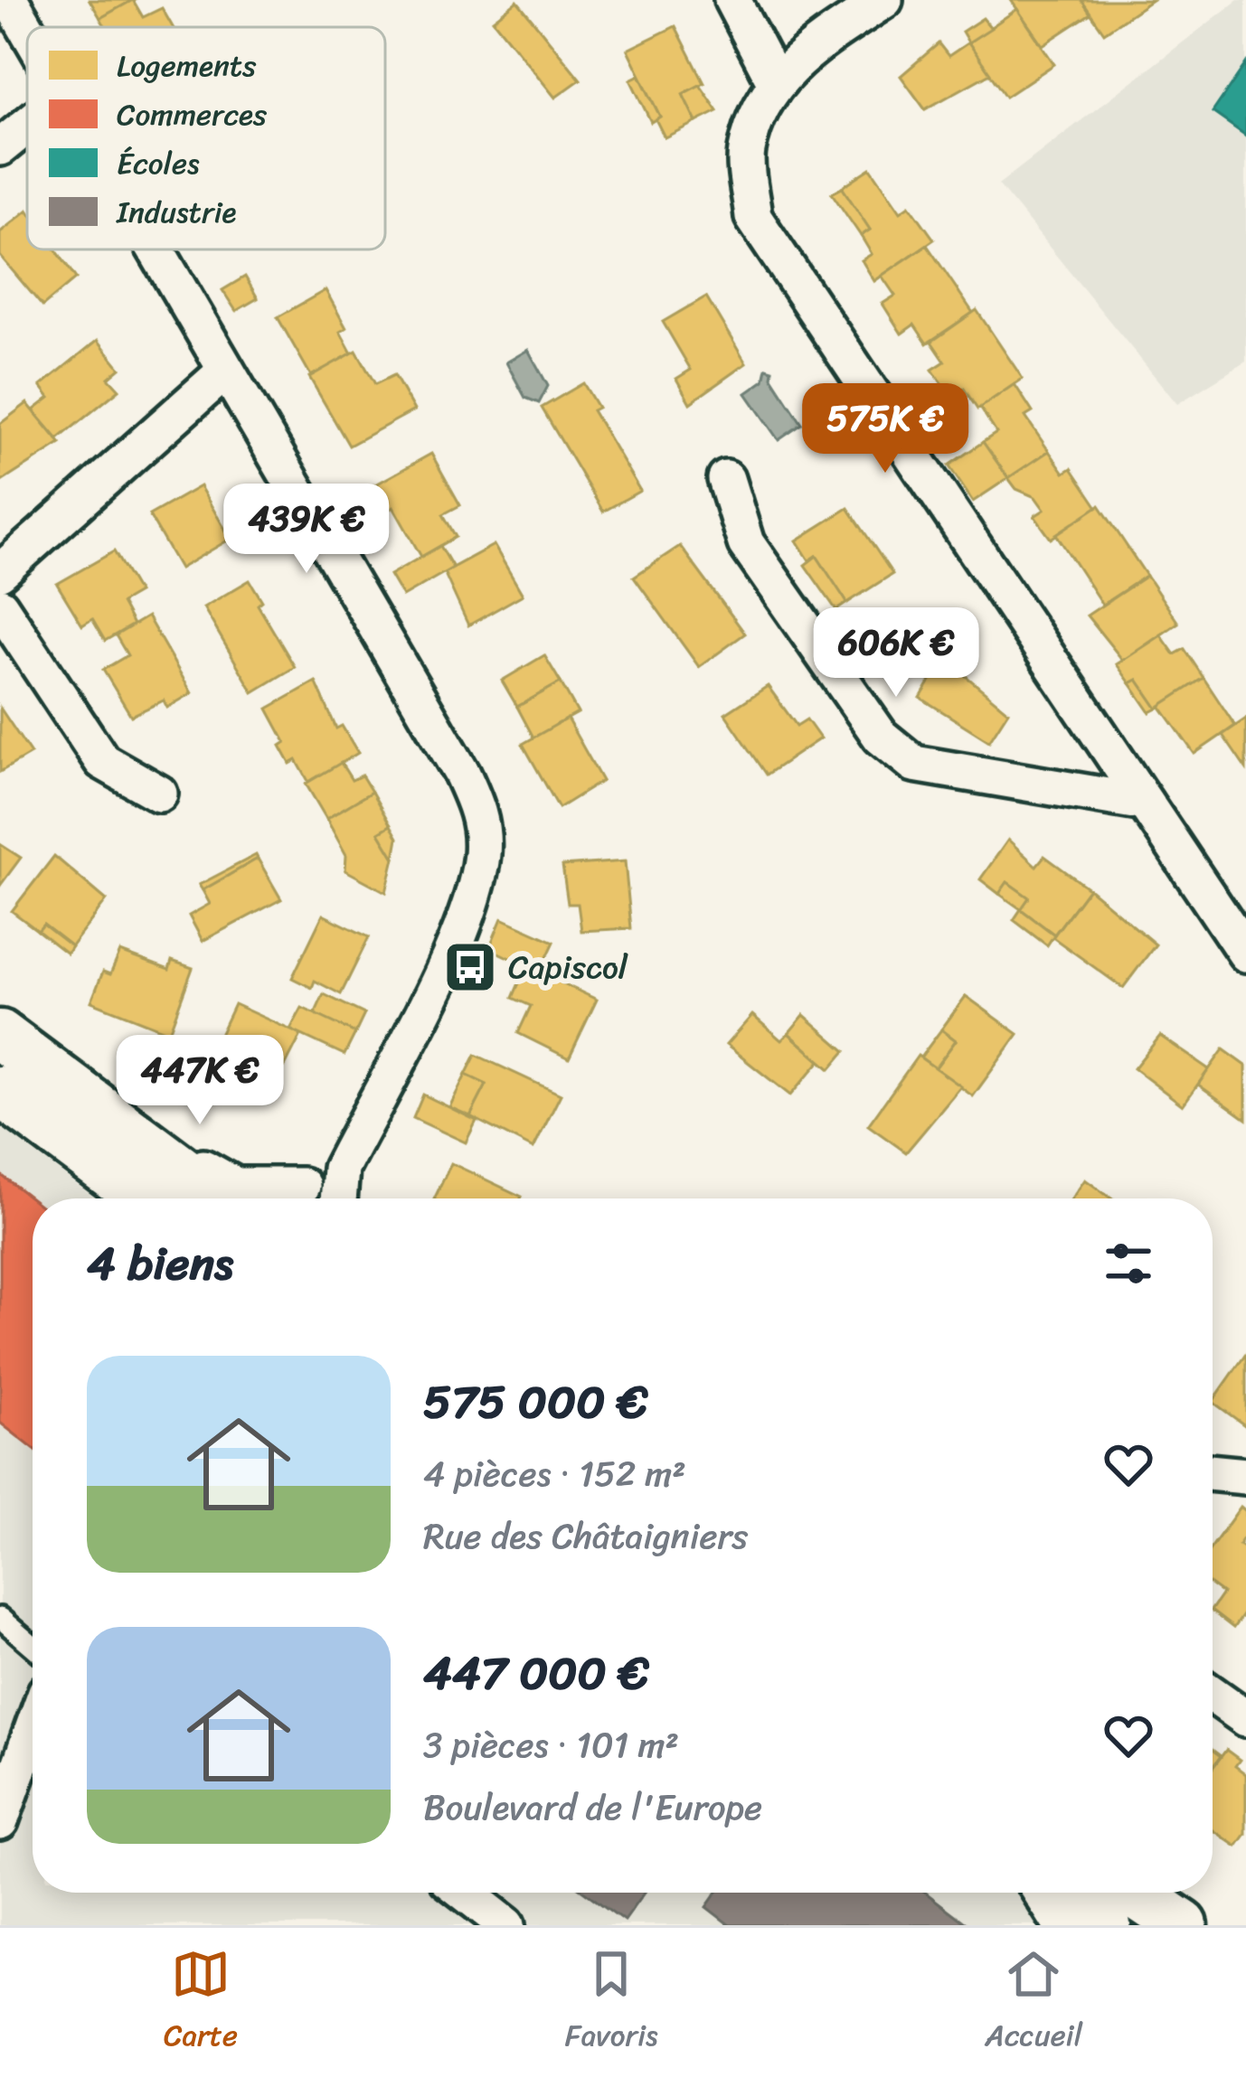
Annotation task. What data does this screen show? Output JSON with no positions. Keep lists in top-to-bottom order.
{
  "places": {
    "bus stop": ["Capiscol"]
  },
  "legend": [
    "Logements",
    "Commerces",
    "Écoles",
    "Industrie"
  ],
  "page": {
    "price": [
      "575K €",
      "439K €",
      "606K €",
      "447K €"
    ],
    "heading": "4 biens",
    "list": [
      {
        "name": "575 000 €",
        "note": "4 pièces · 152 m² · Rue des Châtaigniers"
      },
      {
        "name": "447 000 €",
        "note": "3 pièces · 101 m² · Boulevard de l'Europe"
      }
    ],
    "tabs": ["Carte", "Favoris", "Accueil"]
  }
}
